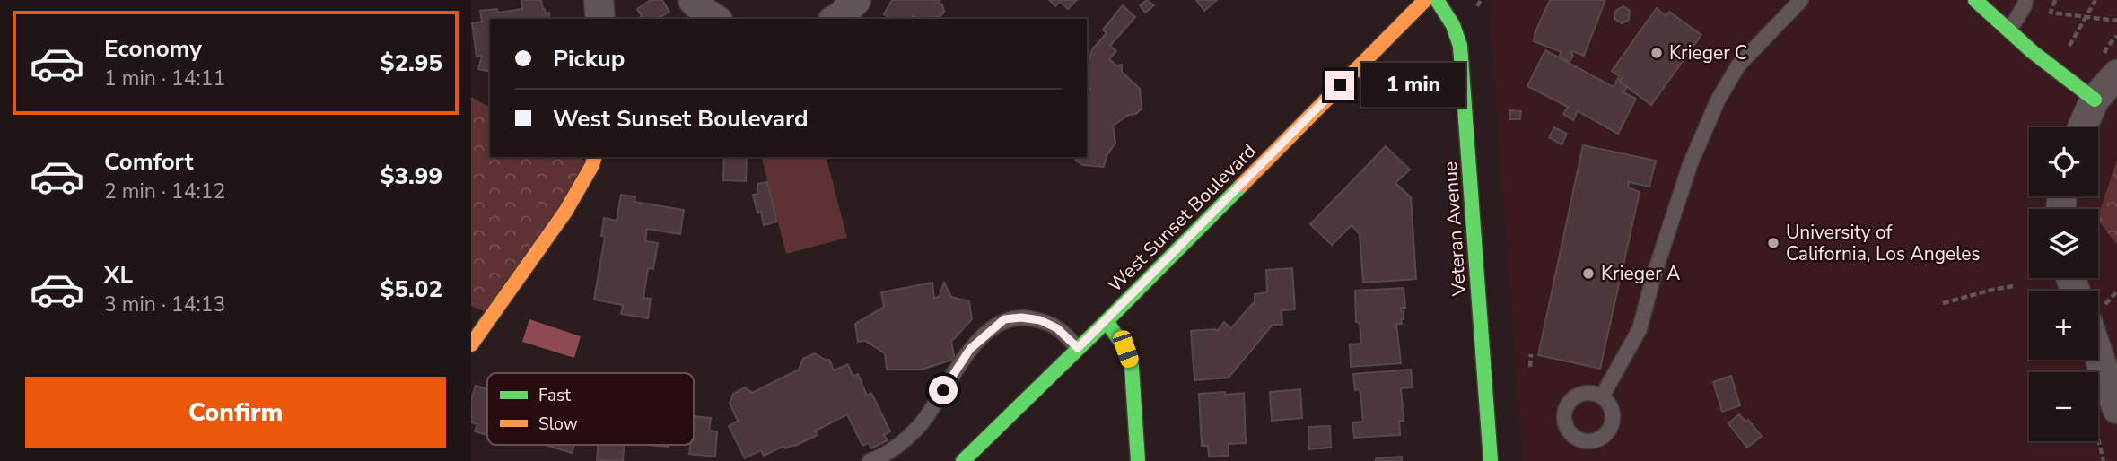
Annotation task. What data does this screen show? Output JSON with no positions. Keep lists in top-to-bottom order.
{
  "streets": {
    "street": ["West Sunset Boulevard", "Veteran Avenue"]
  },
  "places": ["Krieger C", "University of California, Los Angeles", "Krieger A"],
  "legend": ["Fast", "Slow"],
  "page": {
    "list": [
      {
        "name": "Economy",
        "note": "1 min · 14:11",
        "value": "$2.95"
      },
      {
        "name": "Comfort",
        "note": "2 min · 14:12",
        "value": "$3.99"
      },
      {
        "name": "XL",
        "note": "3 min · 14:13",
        "value": "$5.02"
      }
    ],
    "banner": ["Pickup", "West Sunset Boulevard"],
    "bubble": "1 min",
    "map_buttons": ["+", "−"],
    "buttons": "Confirm"
  }
}
